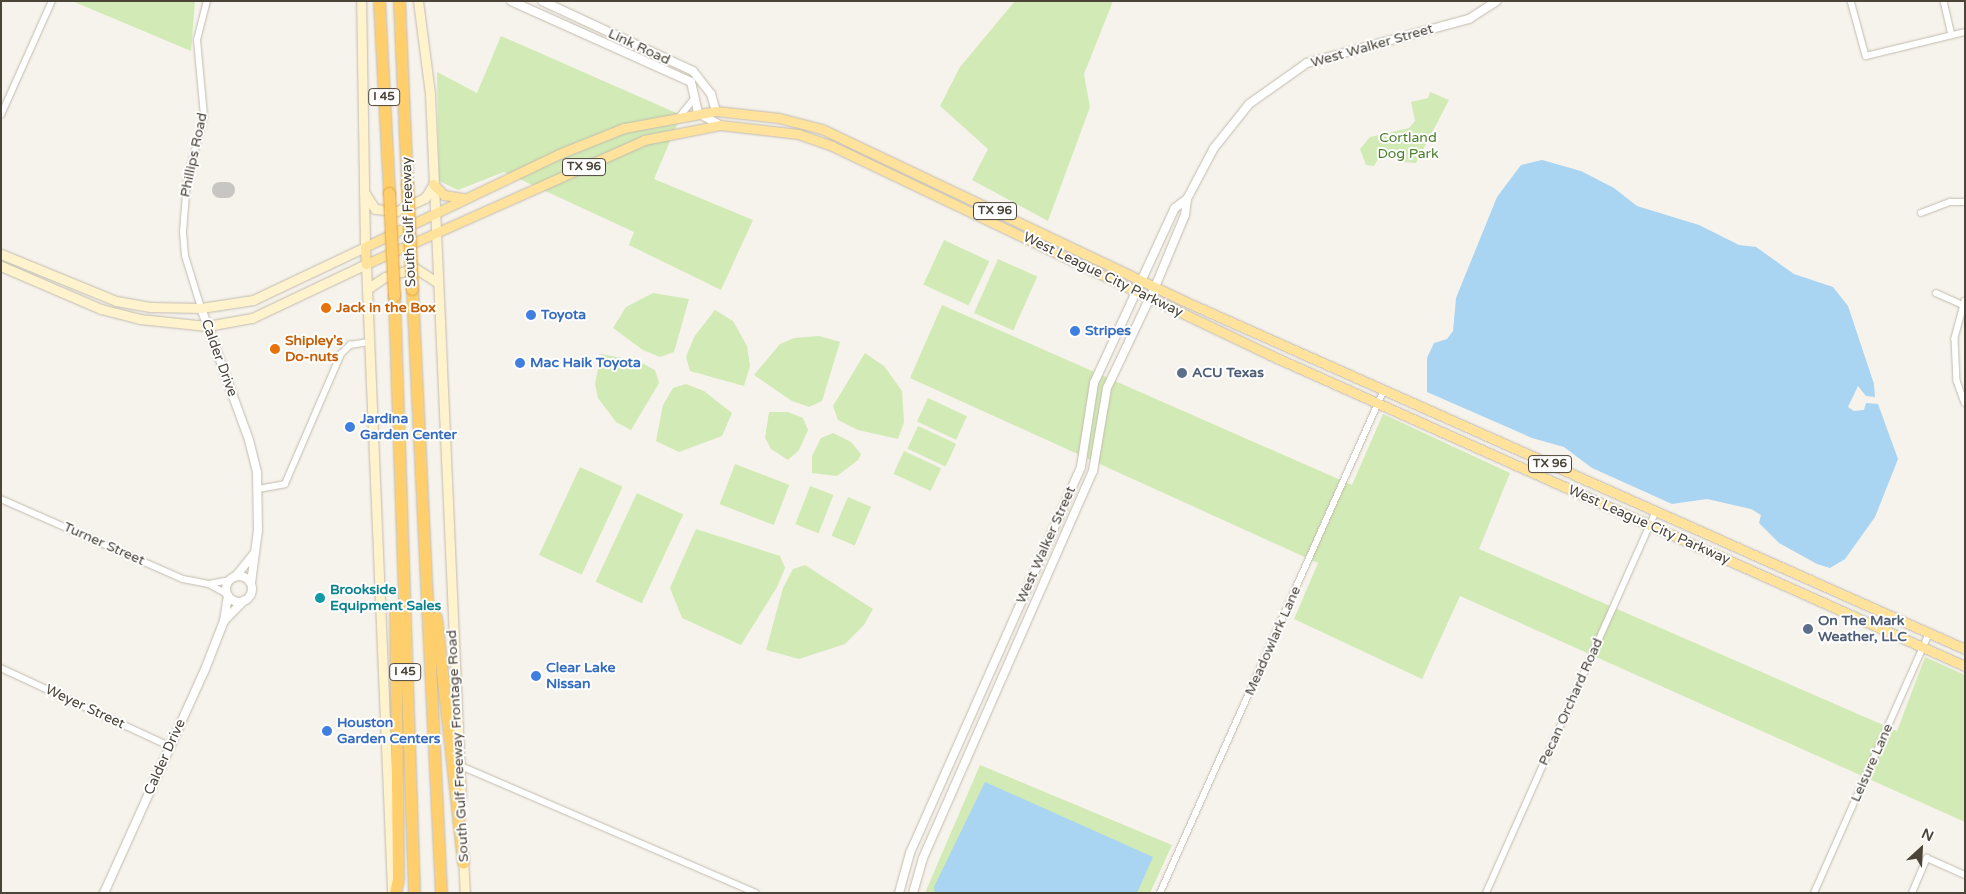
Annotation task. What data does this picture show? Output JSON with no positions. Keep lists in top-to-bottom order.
{
  "streets": {
    "highway": ["I 45", "South Gulf Freeway"],
    "main road": ["TX 96", "West League City Parkway", "South Gulf Freeway Frontage Road"],
    "street": [
      "West Walker Street",
      "Link Road",
      "Phillips Road",
      "Calder Drive",
      "Turner Street",
      "Meadowlark Lane",
      "Pecan Orchard Road",
      "Weyer Street",
      "Leisure Lane"
    ]
  },
  "crossings": [
    ["West Walker Street", "West League City Parkway"],
    ["Link Road", "West League City Parkway"],
    ["Phillips Road", "West League City Parkway"],
    ["Phillips Road", "Calder Drive"],
    ["West League City Parkway", "Calder Drive"],
    ["West League City Parkway", "Meadowlark Lane"],
    ["West League City Parkway", "Pecan Orchard Road"],
    ["West League City Parkway", "South Gulf Freeway Frontage Road"],
    ["West League City Parkway", "Leisure Lane"],
    ["Calder Drive", "Turner Street"],
    ["Calder Drive", "Weyer Street"]
  ],
  "parks": ["Cortland Dog Park"],
  "places": [
    "Jack in the Box",
    "Toyota",
    "Stripes",
    "Shipley's Do-nuts",
    "Mac Haik Toyota",
    "ACU Texas",
    "Jardina Garden Center",
    "Brookside Equipment Sales",
    "On The Mark Weather, LLC",
    "Clear Lake Nissan",
    "Houston Garden Centers"
  ],
  "north": "top right"
}
